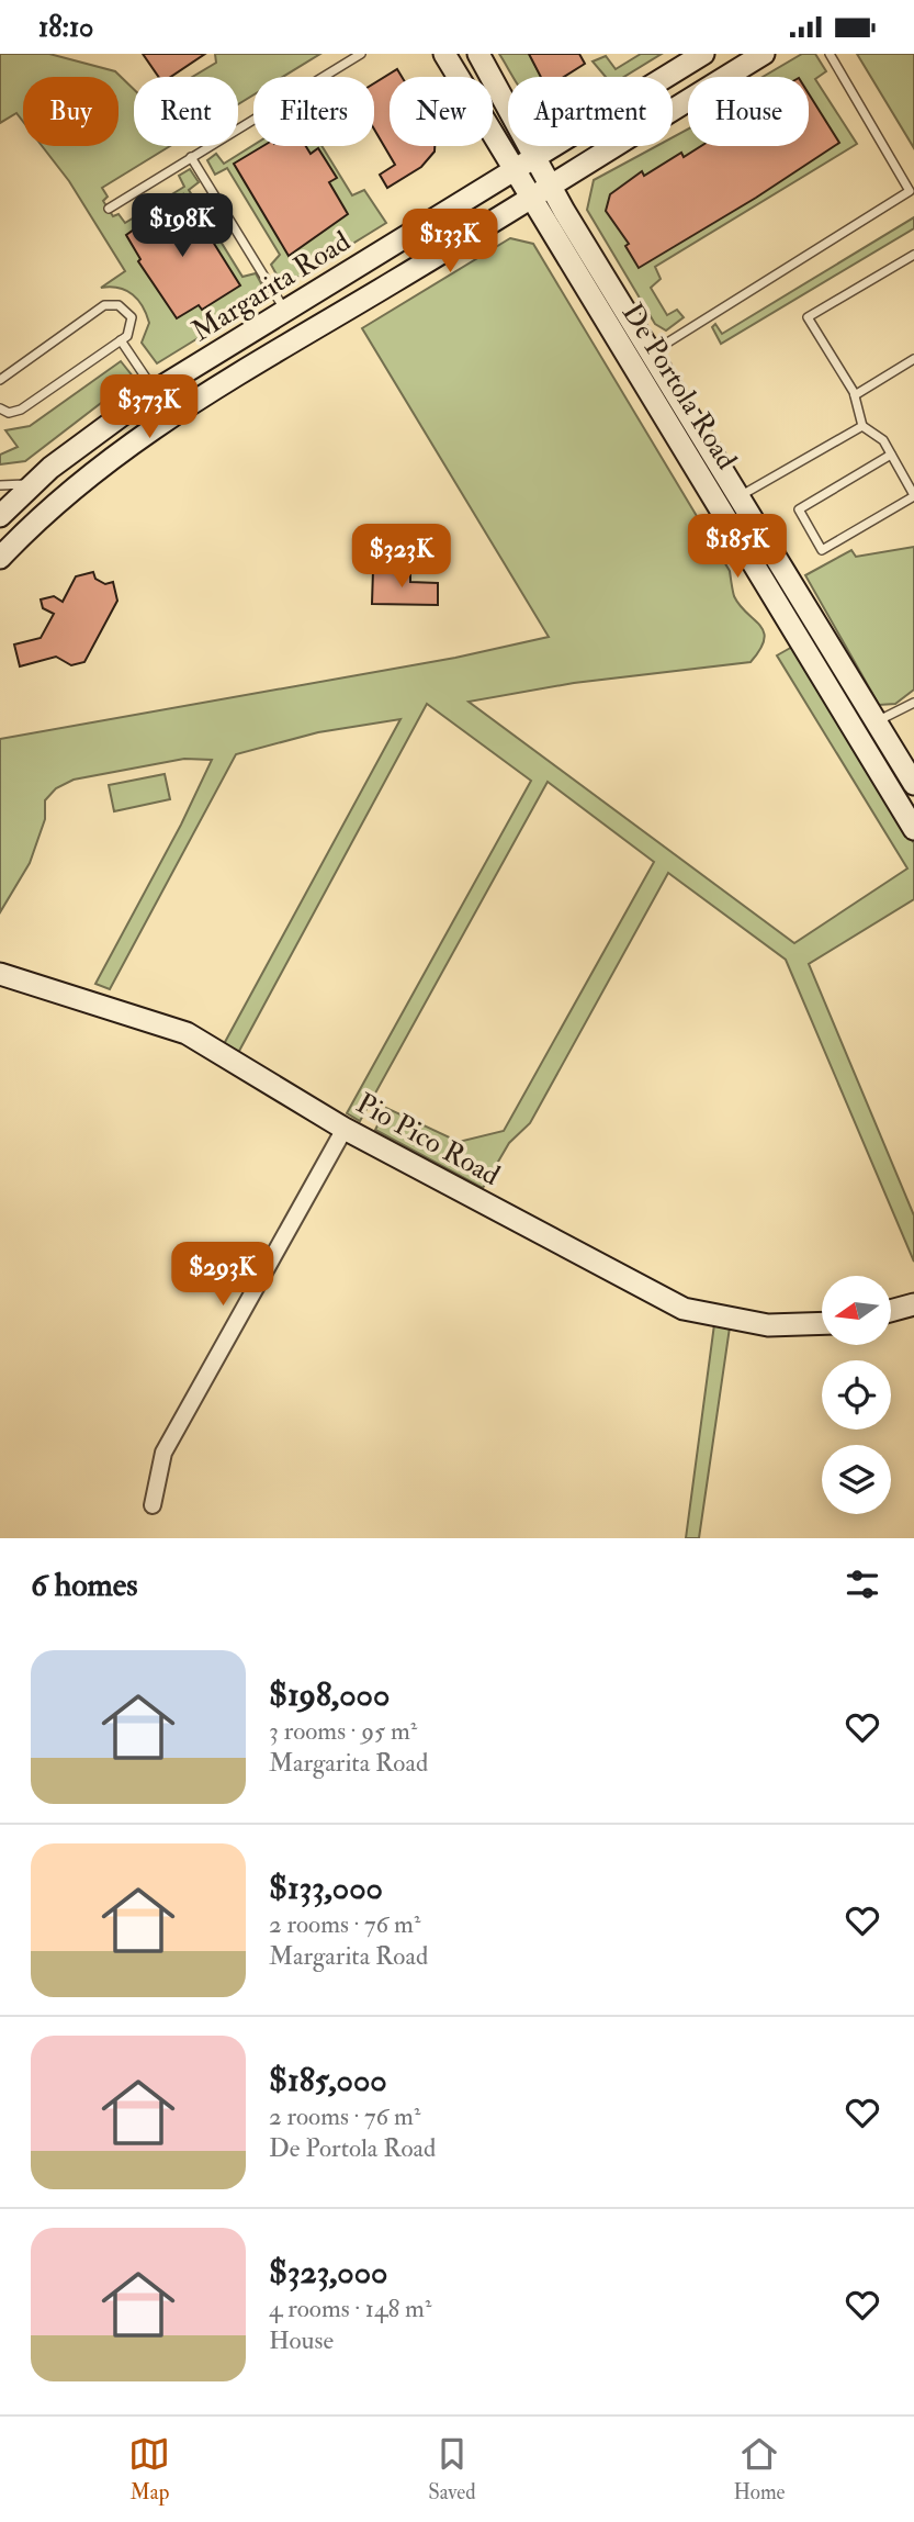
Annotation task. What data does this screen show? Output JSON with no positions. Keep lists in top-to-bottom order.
{
  "streets": {
    "main road": ["Margarita Road", "De Portola Road", "Pio Pico Road"]
  },
  "crossings": [
    ["Margarita Road", "De Portola Road"]
  ],
  "north": "left",
  "page": {
    "status": "18:10",
    "chip": [
      "Buy",
      "Rent",
      "Filters",
      "New",
      "Apartment",
      "House"
    ],
    "price": [
      "$198K",
      "$133K",
      "$373K",
      "$185K",
      "$323K",
      "$293K"
    ],
    "heading": "6 homes",
    "list": [
      {
        "name": "$198,000",
        "note": "3 rooms · 95 m² · Margarita Road"
      },
      {
        "name": "$133,000",
        "note": "2 rooms · 76 m² · Margarita Road"
      },
      {
        "name": "$185,000",
        "note": "2 rooms · 76 m² · De Portola Road"
      },
      {
        "name": "$323,000",
        "note": "4 rooms · 148 m² · House"
      }
    ],
    "tabs": ["Map", "Saved", "Home"]
  }
}
